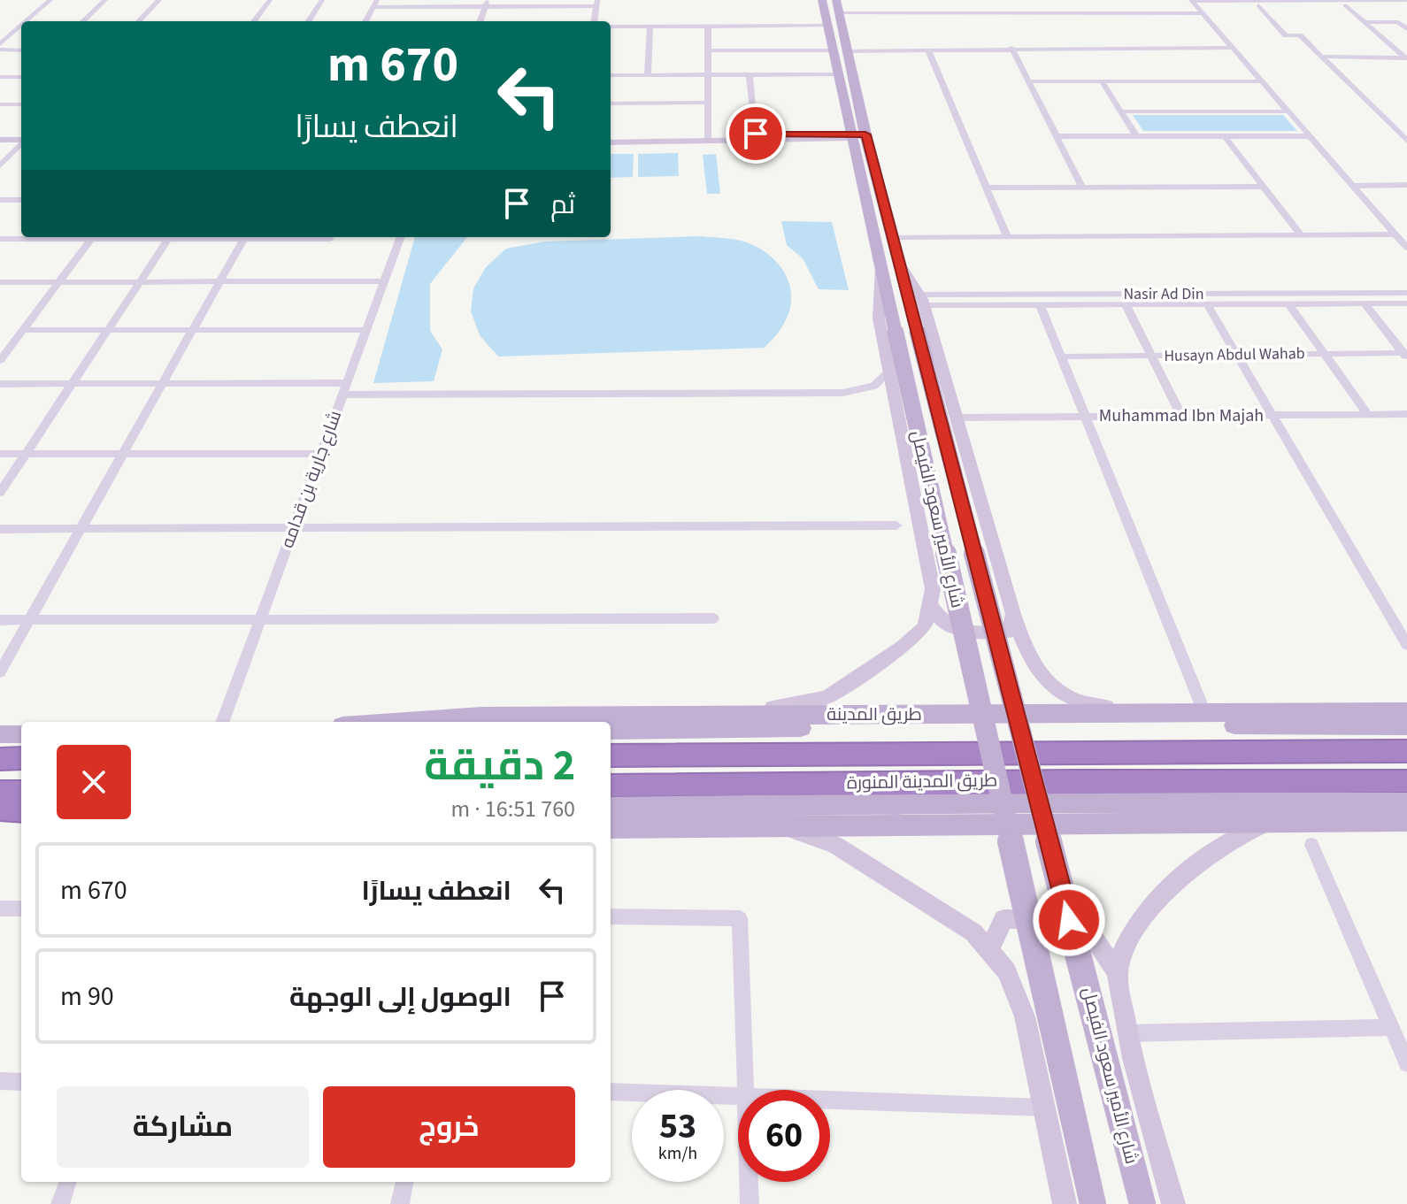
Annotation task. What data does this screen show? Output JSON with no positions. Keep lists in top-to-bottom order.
{
  "streets": {
    "highway": ["طريق المدينة المنورة"],
    "main road": ["شارع الأمير سعود الفيصل", "طريق المدينة"],
    "street": [
      "Nasir Ad Din",
      "Husayn Abdul Wahab",
      "Muhammad Ibn Majah",
      "شارع جارية بن قدامه"
    ]
  },
  "page": {
    "turn": ["670 m", "انعطف يسارًا"],
    "then": "ثم",
    "heading": ["2 دقيقة", "760 m · 16:51"],
    "list": [
      {
        "name": "انعطف يسارًا",
        "value": "670 m"
      },
      {
        "name": "الوصول إلى الوجهة",
        "value": "90 m"
      }
    ],
    "buttons": ["خروج", "مشاركة"],
    "speed": "53 km/h",
    "limit": "60"
  }
}
